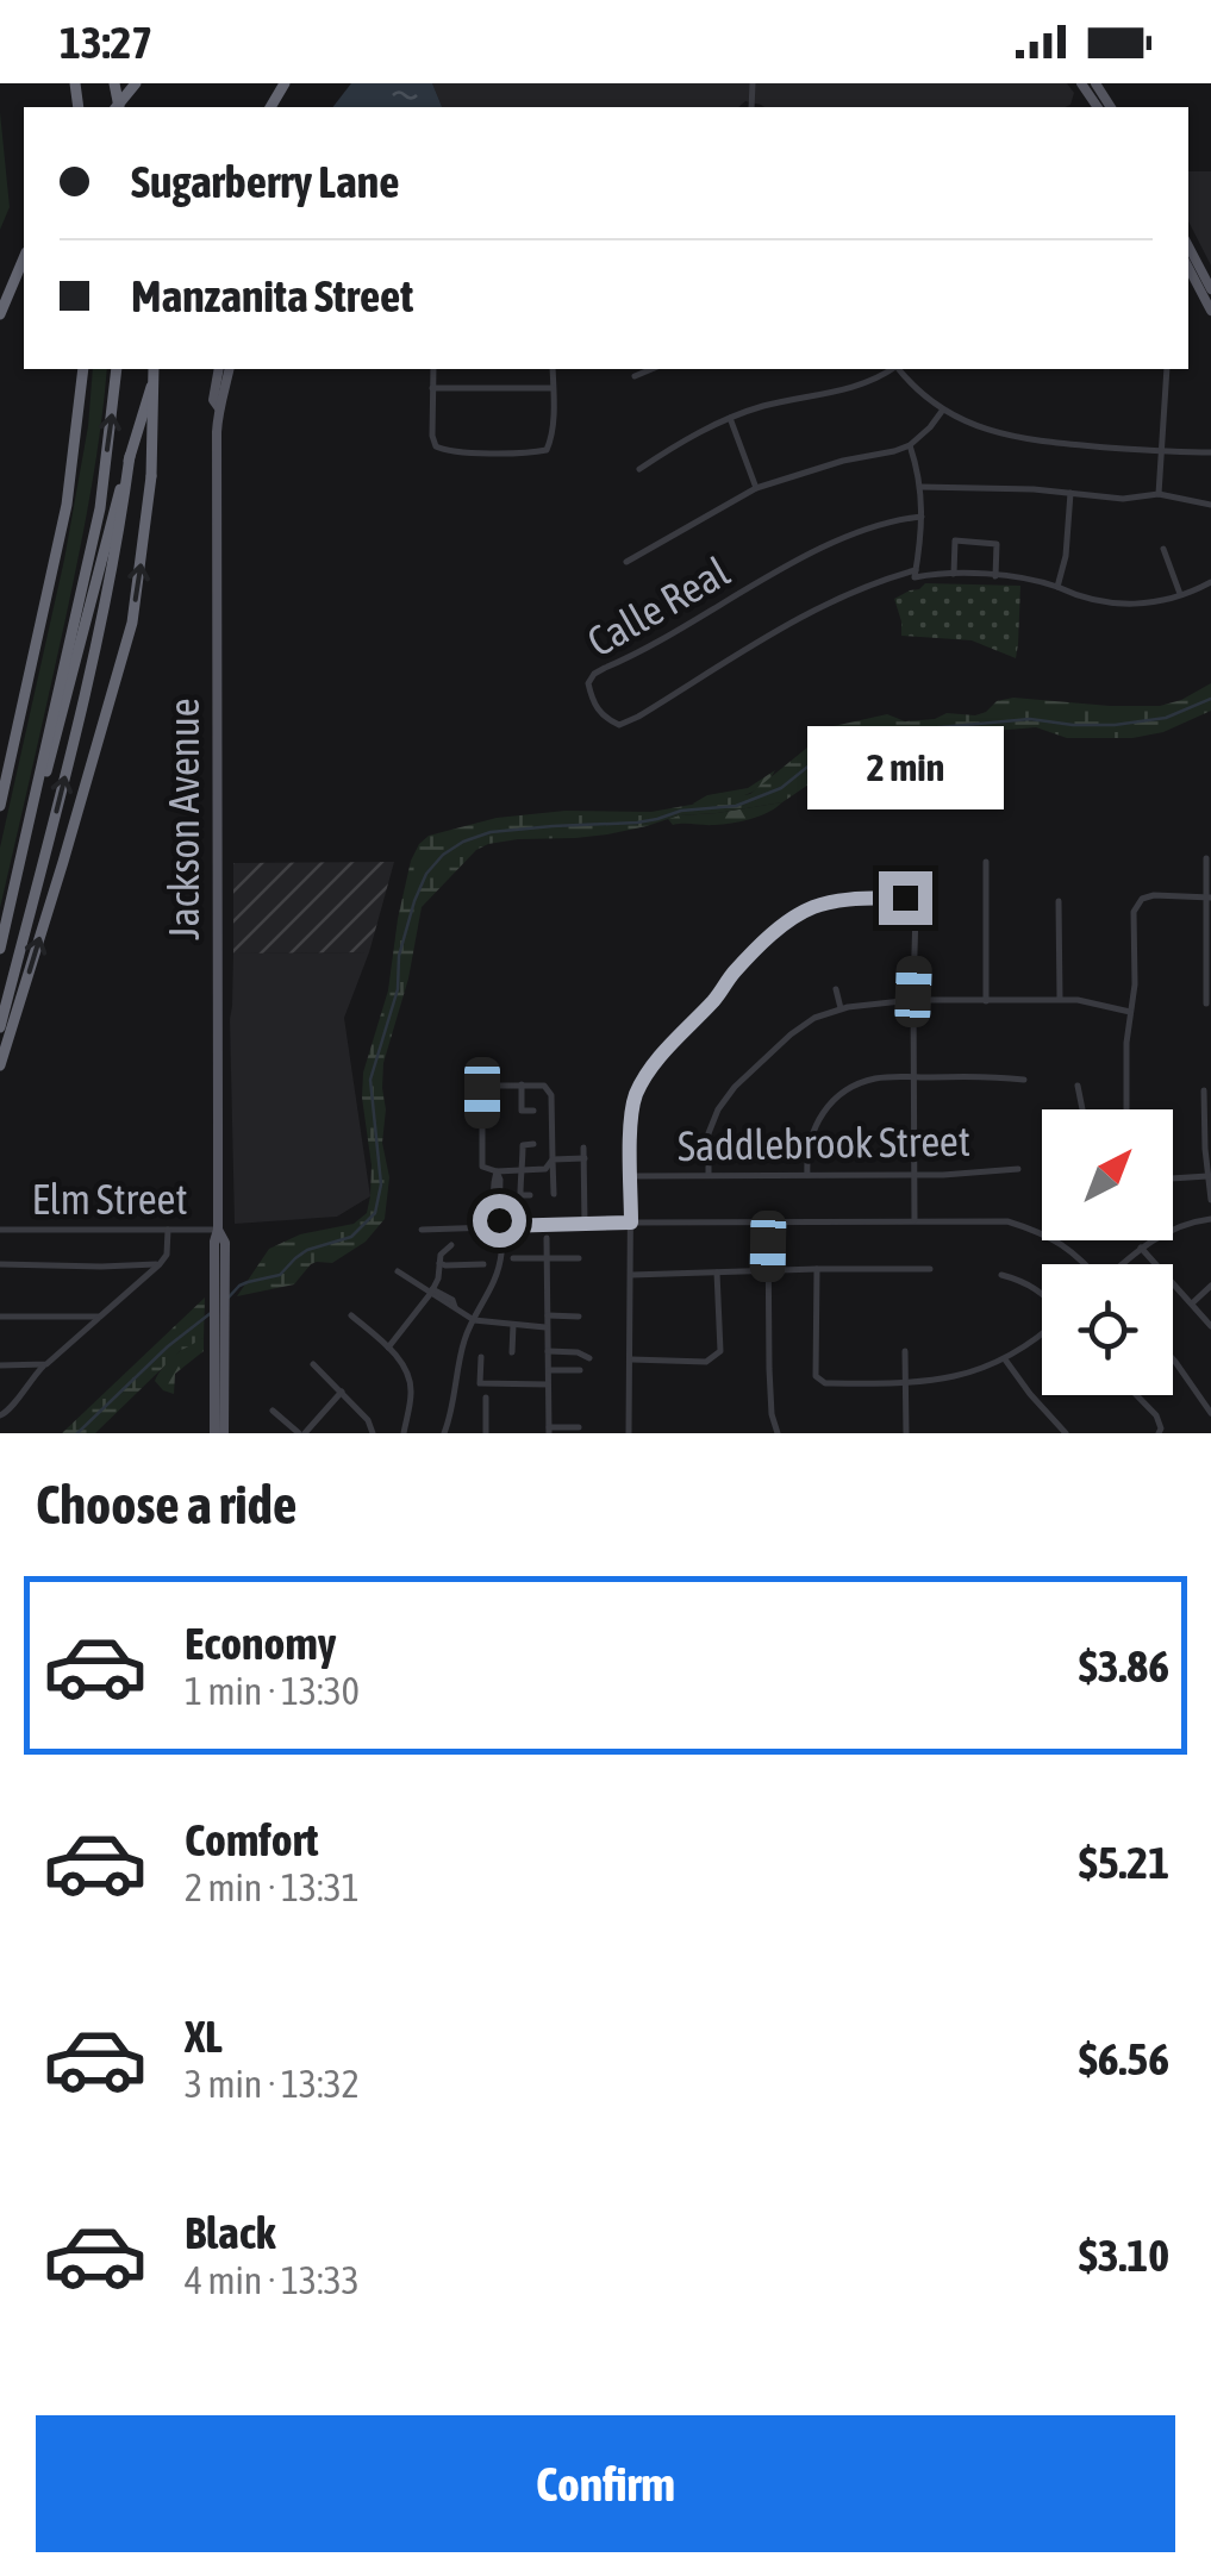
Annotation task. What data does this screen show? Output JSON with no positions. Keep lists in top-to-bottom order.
{
  "streets": {
    "main road": ["Jackson Avenue"],
    "street": ["Calle Real", "Saddlebrook Street", "Elm Street"]
  },
  "crossings": [
    ["Jackson Avenue", "Elm Street"]
  ],
  "north": "top right",
  "page": {
    "status": "13:27",
    "banner": ["Sugarberry Lane", "Manzanita Street"],
    "bubble": "2 min",
    "heading": "Choose a ride",
    "list": [
      {
        "name": "Economy",
        "note": "1 min · 13:30",
        "value": "$3.86"
      },
      {
        "name": "Comfort",
        "note": "2 min · 13:31",
        "value": "$5.21"
      },
      {
        "name": "XL",
        "note": "3 min · 13:32",
        "value": "$6.56"
      },
      {
        "name": "Black",
        "note": "4 min · 13:33",
        "value": "$3.10"
      }
    ],
    "buttons": "Confirm"
  }
}
